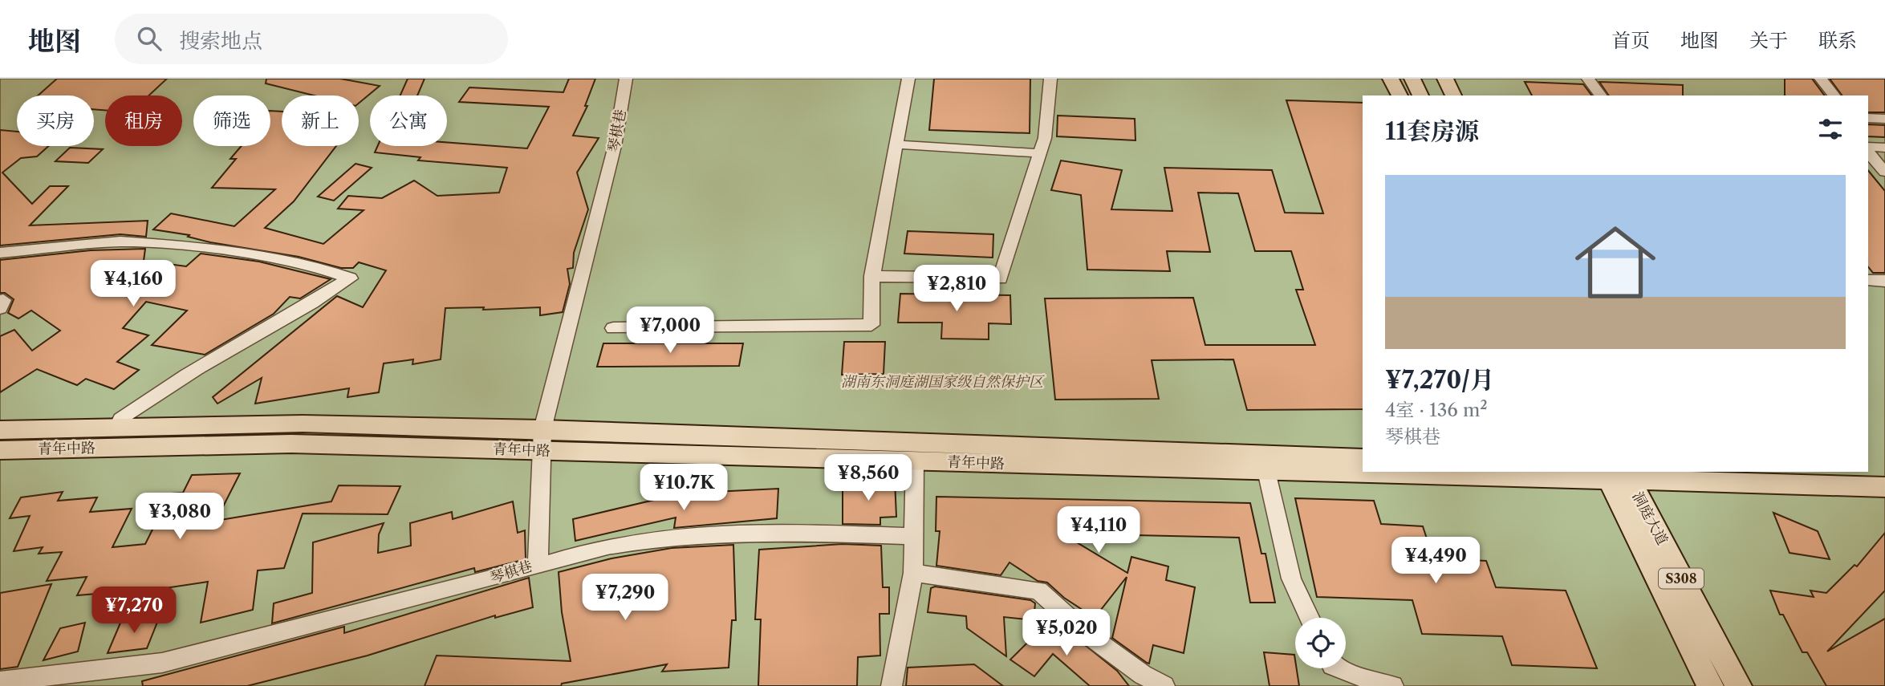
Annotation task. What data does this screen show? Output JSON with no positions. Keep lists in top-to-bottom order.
{
  "streets": {
    "main road": ["青年中路", "洞庭大道", "S308"],
    "street": ["琴棋巷"]
  },
  "crossings": [
    ["琴棋巷", "青年中路"],
    ["青年中路", "洞庭大道"]
  ],
  "parks": ["湖南东洞庭湖国家级自然保护区"],
  "page": {
    "header": "地图",
    "search": "搜索地点",
    "nav": [
      "首页",
      "地图",
      "关于",
      "联系"
    ],
    "chip": [
      "买房",
      "租房",
      "筛选",
      "新上",
      "公寓"
    ],
    "heading": "11套房源",
    "list": [
      {
        "name": "¥7,270/月",
        "note": "4室 · 136 m² · 琴棋巷"
      }
    ],
    "price": [
      "¥4,160",
      "¥2,810",
      "¥7,000",
      "¥8,560",
      "¥10.7K",
      "¥3,080",
      "¥4,110",
      "¥4,490",
      "¥7,290",
      "¥7,270",
      "¥5,020"
    ]
  }
}
